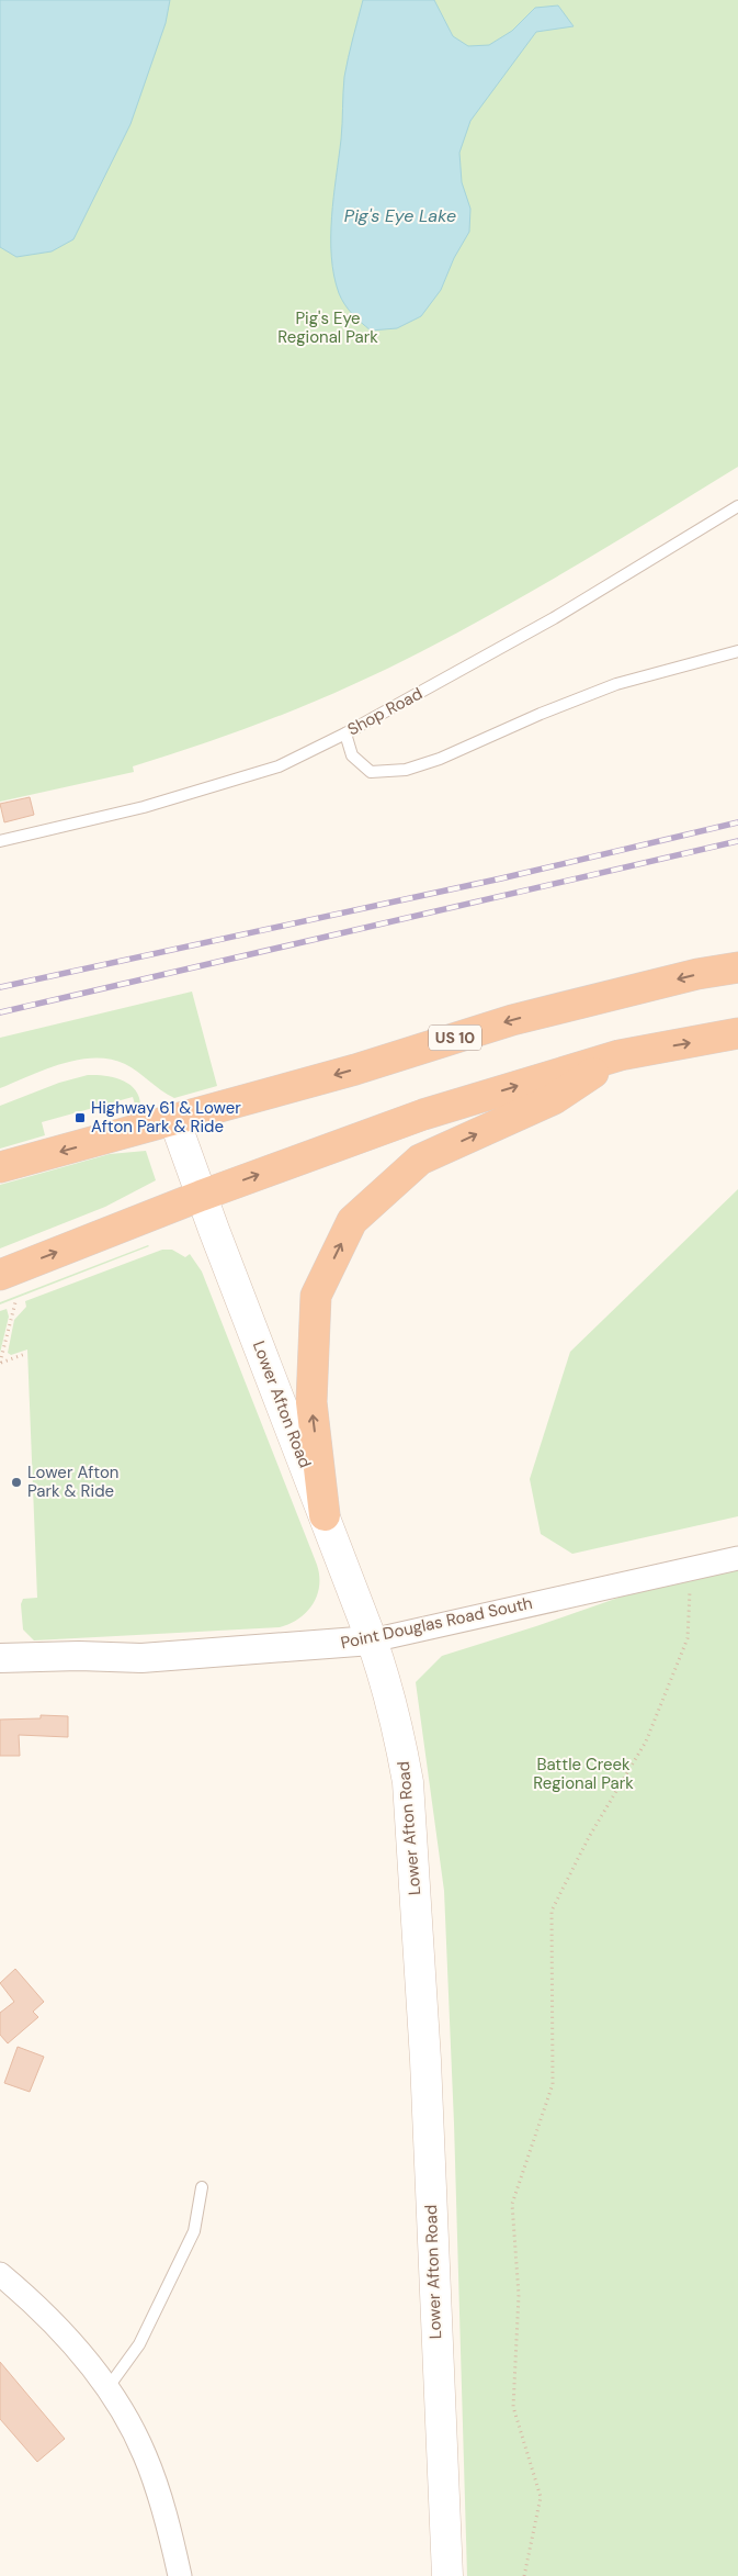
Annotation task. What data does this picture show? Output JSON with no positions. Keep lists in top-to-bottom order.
{
  "streets": {
    "highway": ["US 10"],
    "main road": ["Lower Afton Road"],
    "street": ["Point Douglas Road South"],
    "lane": ["Shop Road"]
  },
  "crossings": [
    ["US 10", "Lower Afton Road"],
    ["Lower Afton Road", "Point Douglas Road South"]
  ],
  "water": ["Pig's Eye Lake"],
  "parks": ["Pig's Eye Regional Park", "Battle Creek Regional Park"],
  "places": {
    "transit": ["Highway 61 & Lower Afton Park & Ride"],
    "other": ["Lower Afton Park & Ride"]
  }
}
